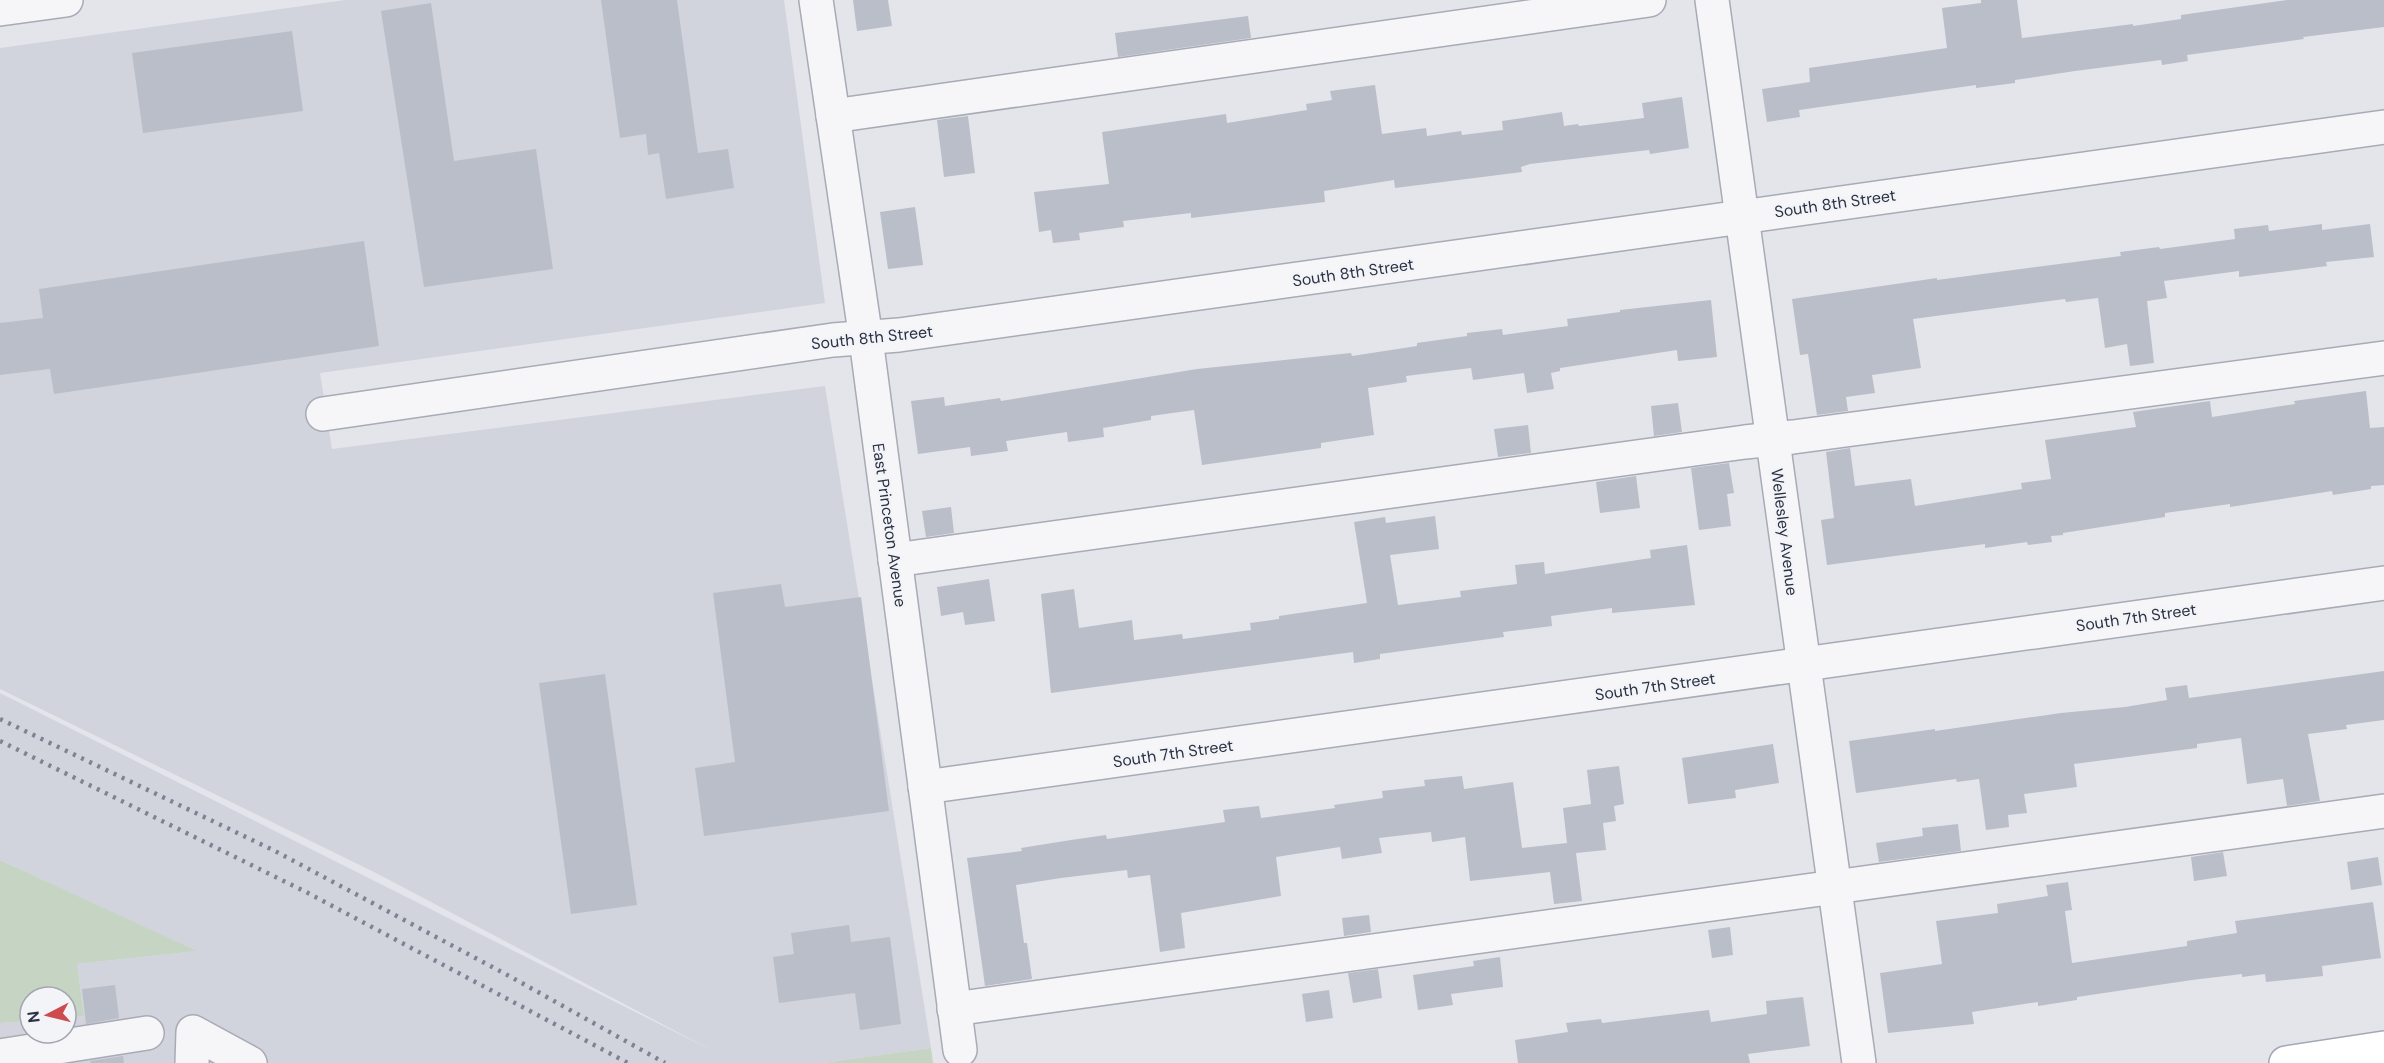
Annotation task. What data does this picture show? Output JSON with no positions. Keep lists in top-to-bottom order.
{
  "streets": {
    "street": [
      "South 8th Street",
      "East Princeton Avenue",
      "Wellesley Avenue",
      "South 7th Street"
    ]
  },
  "crossings": [
    ["South 8th Street", "East Princeton Avenue"],
    ["South 8th Street", "Wellesley Avenue"],
    ["East Princeton Avenue", "South 7th Street"],
    ["Wellesley Avenue", "South 7th Street"]
  ],
  "north": "left"
}
